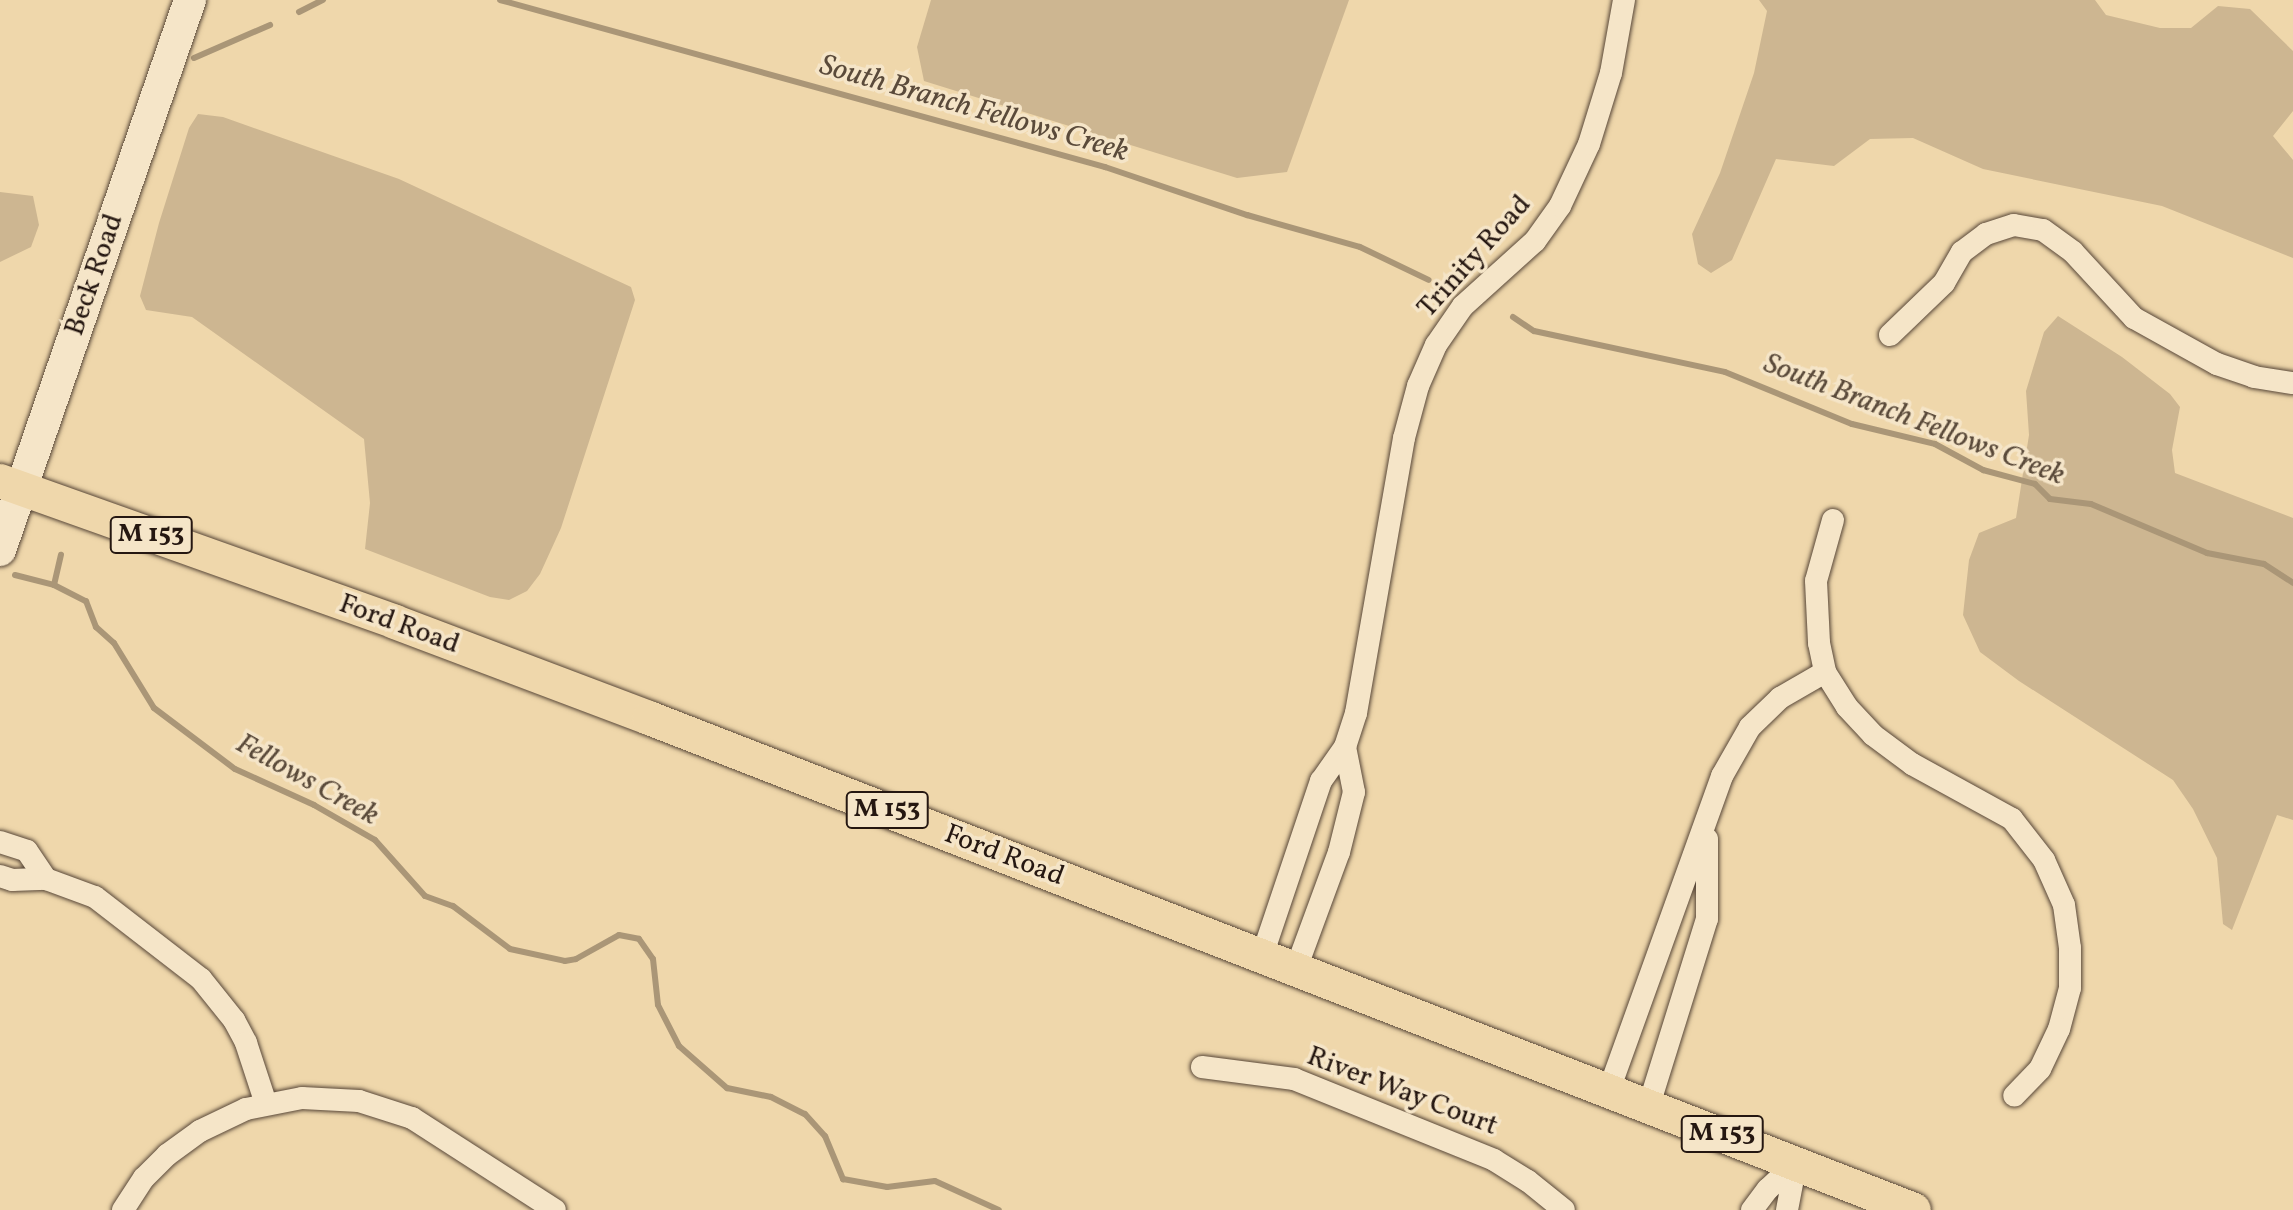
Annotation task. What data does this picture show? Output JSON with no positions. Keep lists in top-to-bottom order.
{
  "streets": {
    "main road": ["Beck Road", "M 153", "Ford Road"],
    "street": ["Trinity Road", "River Way Court"]
  },
  "crossings": [
    ["Trinity Road", "Ford Road"],
    ["Beck Road", "Ford Road"]
  ],
  "water": ["South Branch Fellows Creek", "Fellows Creek"]
}
